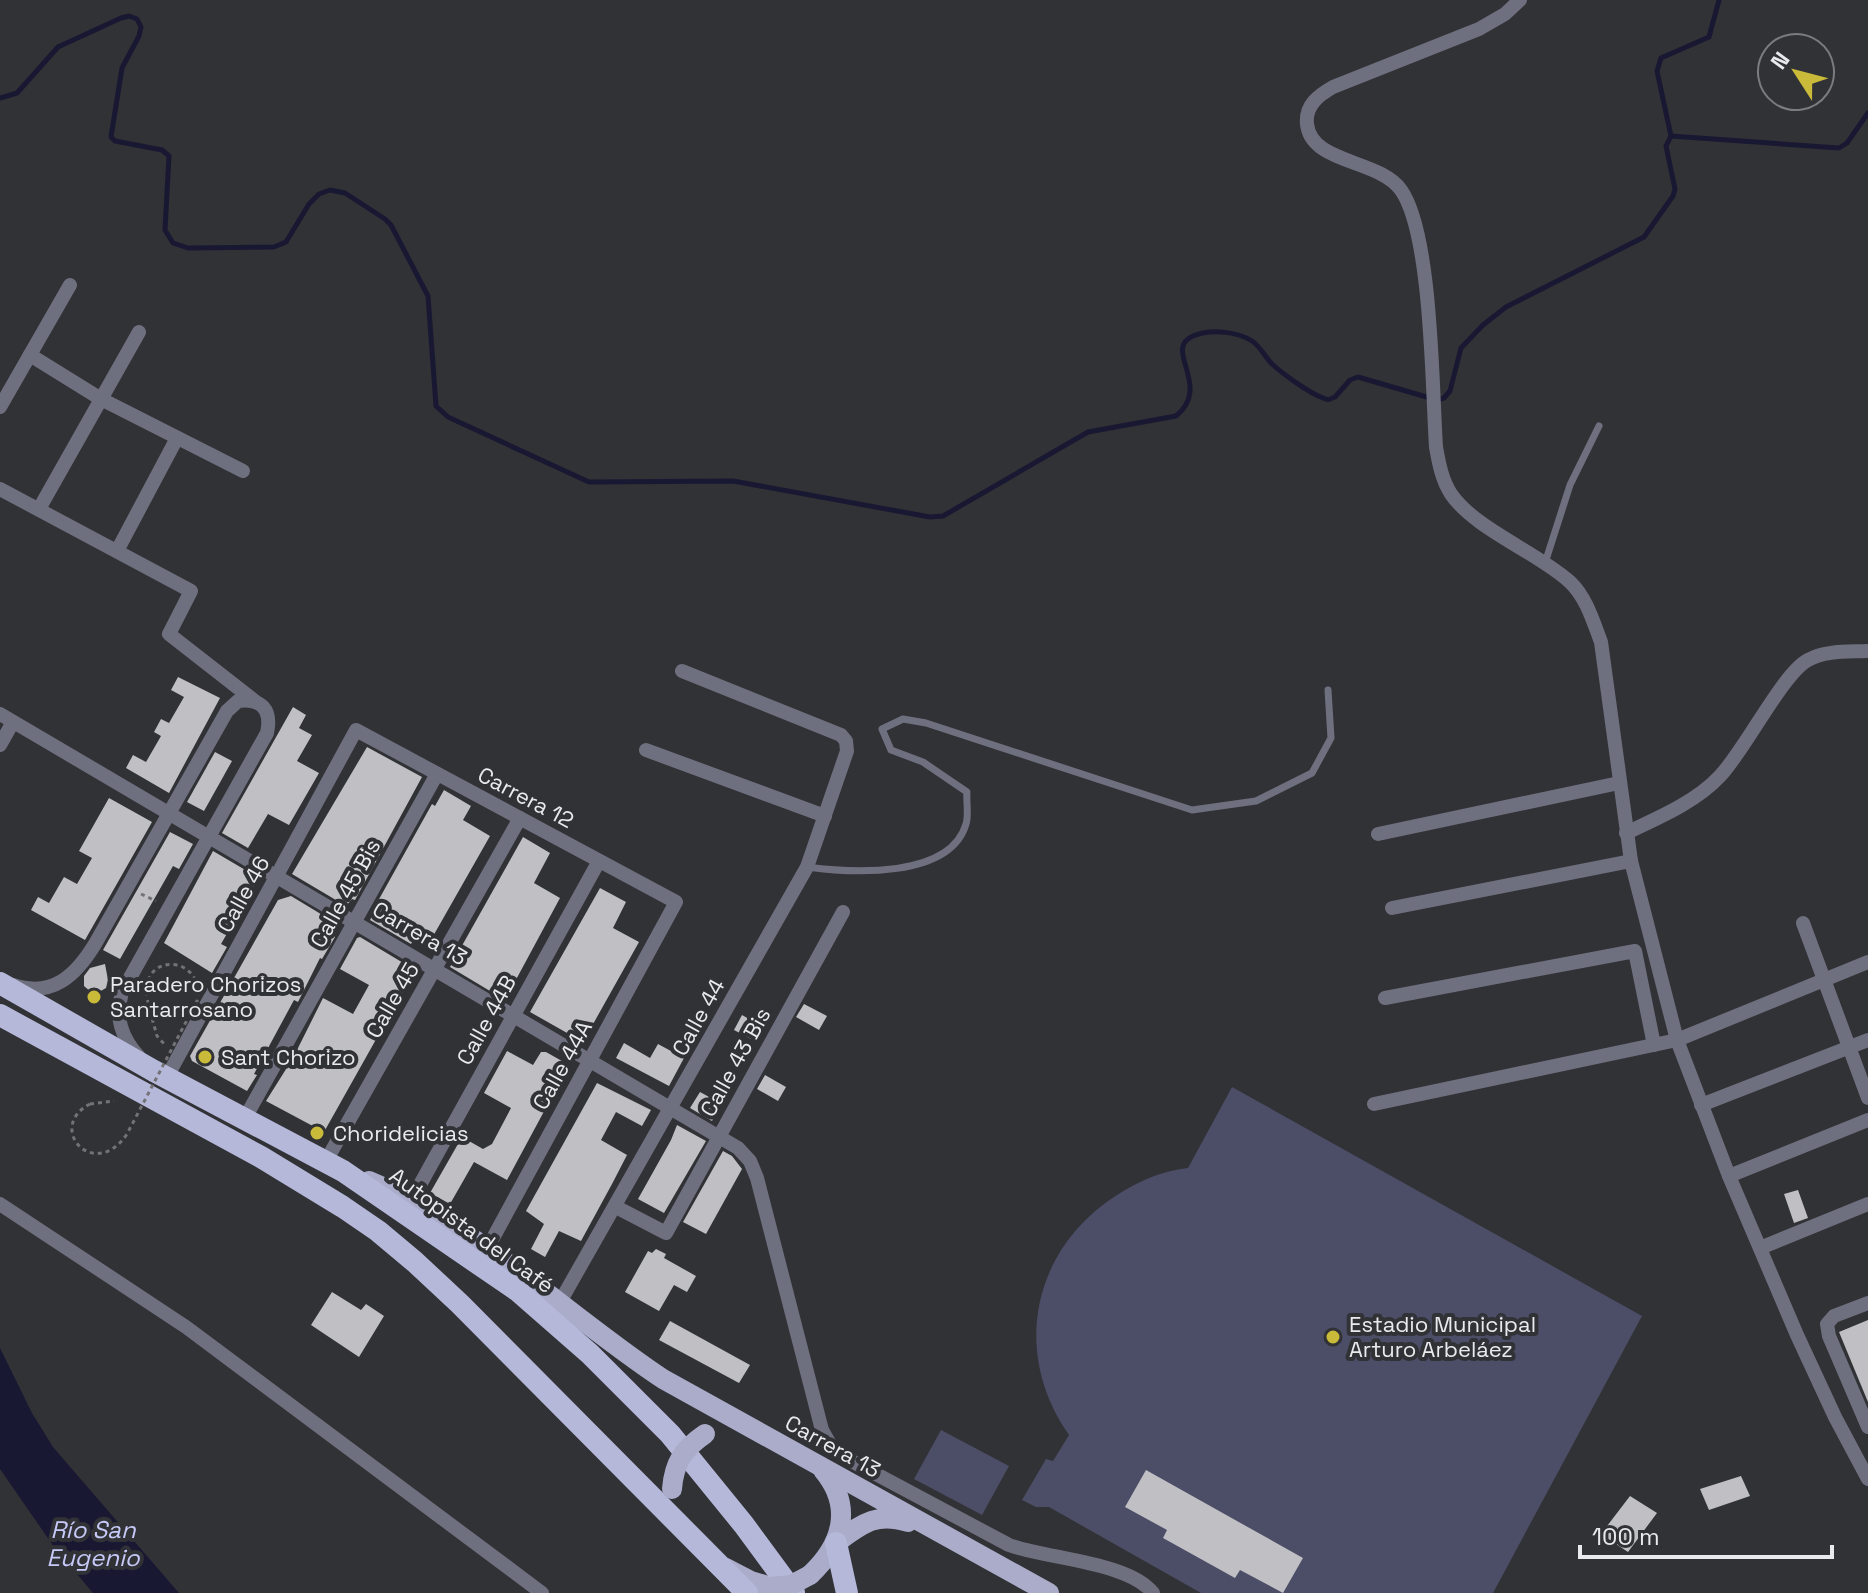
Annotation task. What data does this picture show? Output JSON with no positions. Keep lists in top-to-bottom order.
{
  "streets": {
    "highway": ["Autopista del Café"],
    "main road": ["Carrera 13"],
    "street": [
      "Carrera 12",
      "Calle 45 Bis",
      "Calle 46",
      "Calle 45",
      "Calle 44",
      "Calle 44B",
      "Calle 43 Bis",
      "Calle 44A"
    ]
  },
  "crossings": [
    ["Carrera 12", "Calle 45 Bis"],
    ["Carrera 12", "Calle 46"],
    ["Carrera 12", "Calle 45"],
    ["Carrera 12", "Calle 44B"],
    ["Carrera 12", "Calle 44A"],
    ["Calle 45 Bis", "Carrera 13"],
    ["Calle 45 Bis", "Autopista del Café"],
    ["Calle 46", "Carrera 13"],
    ["Calle 46", "Autopista del Café"],
    ["Carrera 13", "Calle 45"],
    ["Carrera 13", "Calle 44"],
    ["Carrera 13", "Calle 44B"],
    ["Carrera 13", "Calle 43 Bis"],
    ["Carrera 13", "Calle 44A"],
    ["Carrera 13", "Autopista del Café"],
    ["Calle 45", "Autopista del Café"],
    ["Calle 44", "Calle 43 Bis"]
  ],
  "water": ["Río San Eugenio"],
  "places": [
    "Paradero Chorizos Santarrosano",
    "Sant Chorizo",
    "Choridelicias",
    "Estadio Municipal Arturo Arbeláez"
  ],
  "scale_bar": "100 m",
  "north": "top left"
}
